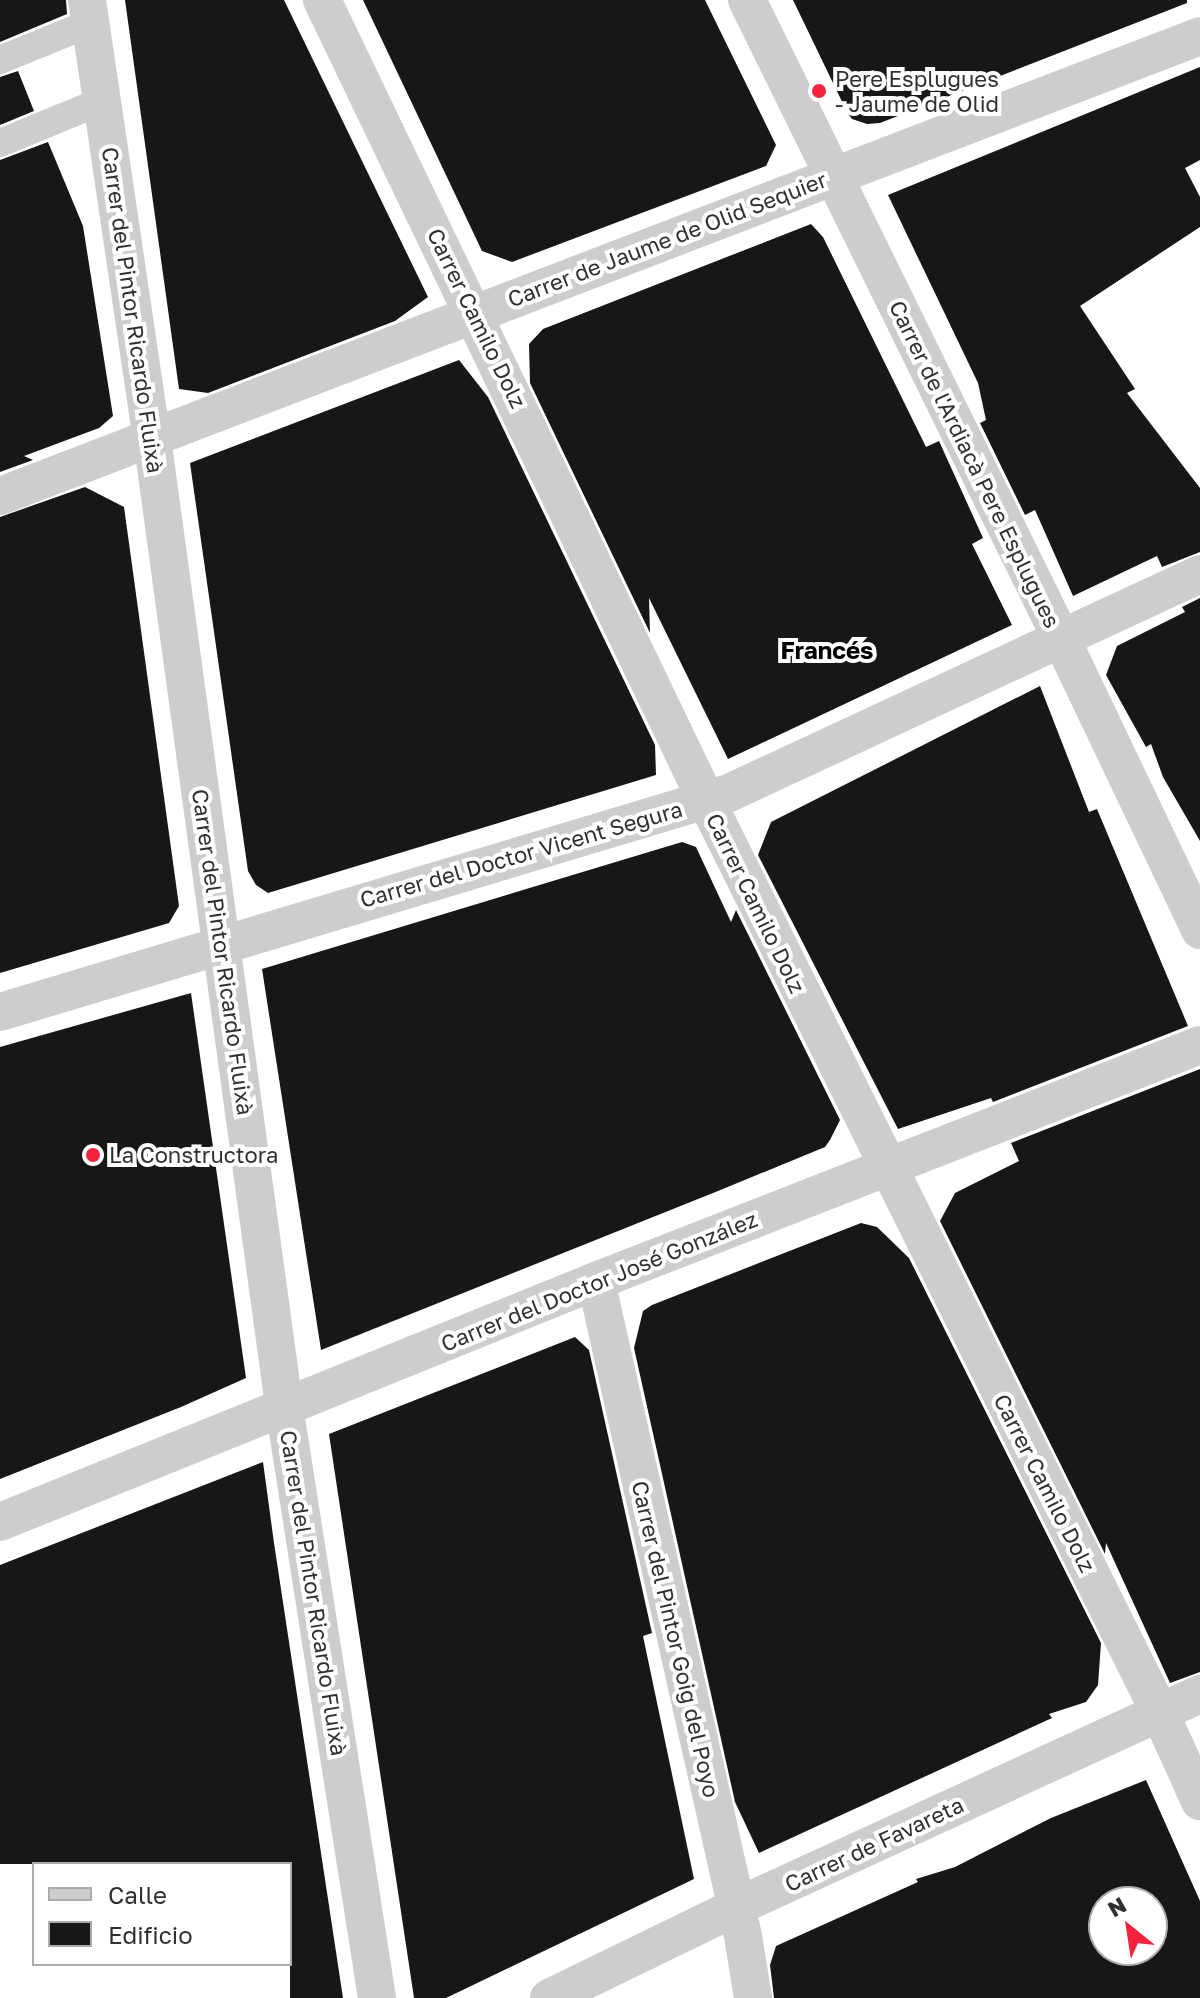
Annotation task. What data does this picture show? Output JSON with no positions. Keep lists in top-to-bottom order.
{
  "streets": {
    "street": [
      "Carrer de Jaume de Olid Sequier",
      "Carrer del Pintor Ricardo Fluixà",
      "Carrer Camilo Dolz",
      "Carrer de l'Ardiacà Pere Esplugues",
      "Carrer del Doctor Vicent Segura",
      "Carrer del Doctor José González",
      "Carrer del Pintor Goig del Poyo",
      "Carrer de Favareta"
    ]
  },
  "crossings": [
    ["Carrer de Jaume de Olid Sequier", "Carrer del Pintor Ricardo Fluixà"],
    ["Carrer de Jaume de Olid Sequier", "Carrer Camilo Dolz"],
    ["Carrer de Jaume de Olid Sequier", "Carrer de l'Ardiacà Pere Esplugues"],
    ["Carrer del Pintor Ricardo Fluixà", "Carrer del Doctor Vicent Segura"],
    ["Carrer del Pintor Ricardo Fluixà", "Carrer del Doctor José González"],
    ["Carrer Camilo Dolz", "Carrer del Doctor Vicent Segura"],
    ["Carrer Camilo Dolz", "Carrer del Doctor José González"],
    ["Carrer Camilo Dolz", "Carrer de Favareta"],
    ["Carrer de l'Ardiacà Pere Esplugues", "Carrer del Doctor Vicent Segura"],
    ["Carrer del Doctor José González", "Carrer del Pintor Goig del Poyo"],
    ["Carrer del Pintor Goig del Poyo", "Carrer de Favareta"]
  ],
  "districts": ["Francés"],
  "places": ["Pere Esplugues - Jaume de Olid", "La Constructora"],
  "legend": ["Calle", "Edificio"],
  "north": "top left"
}
